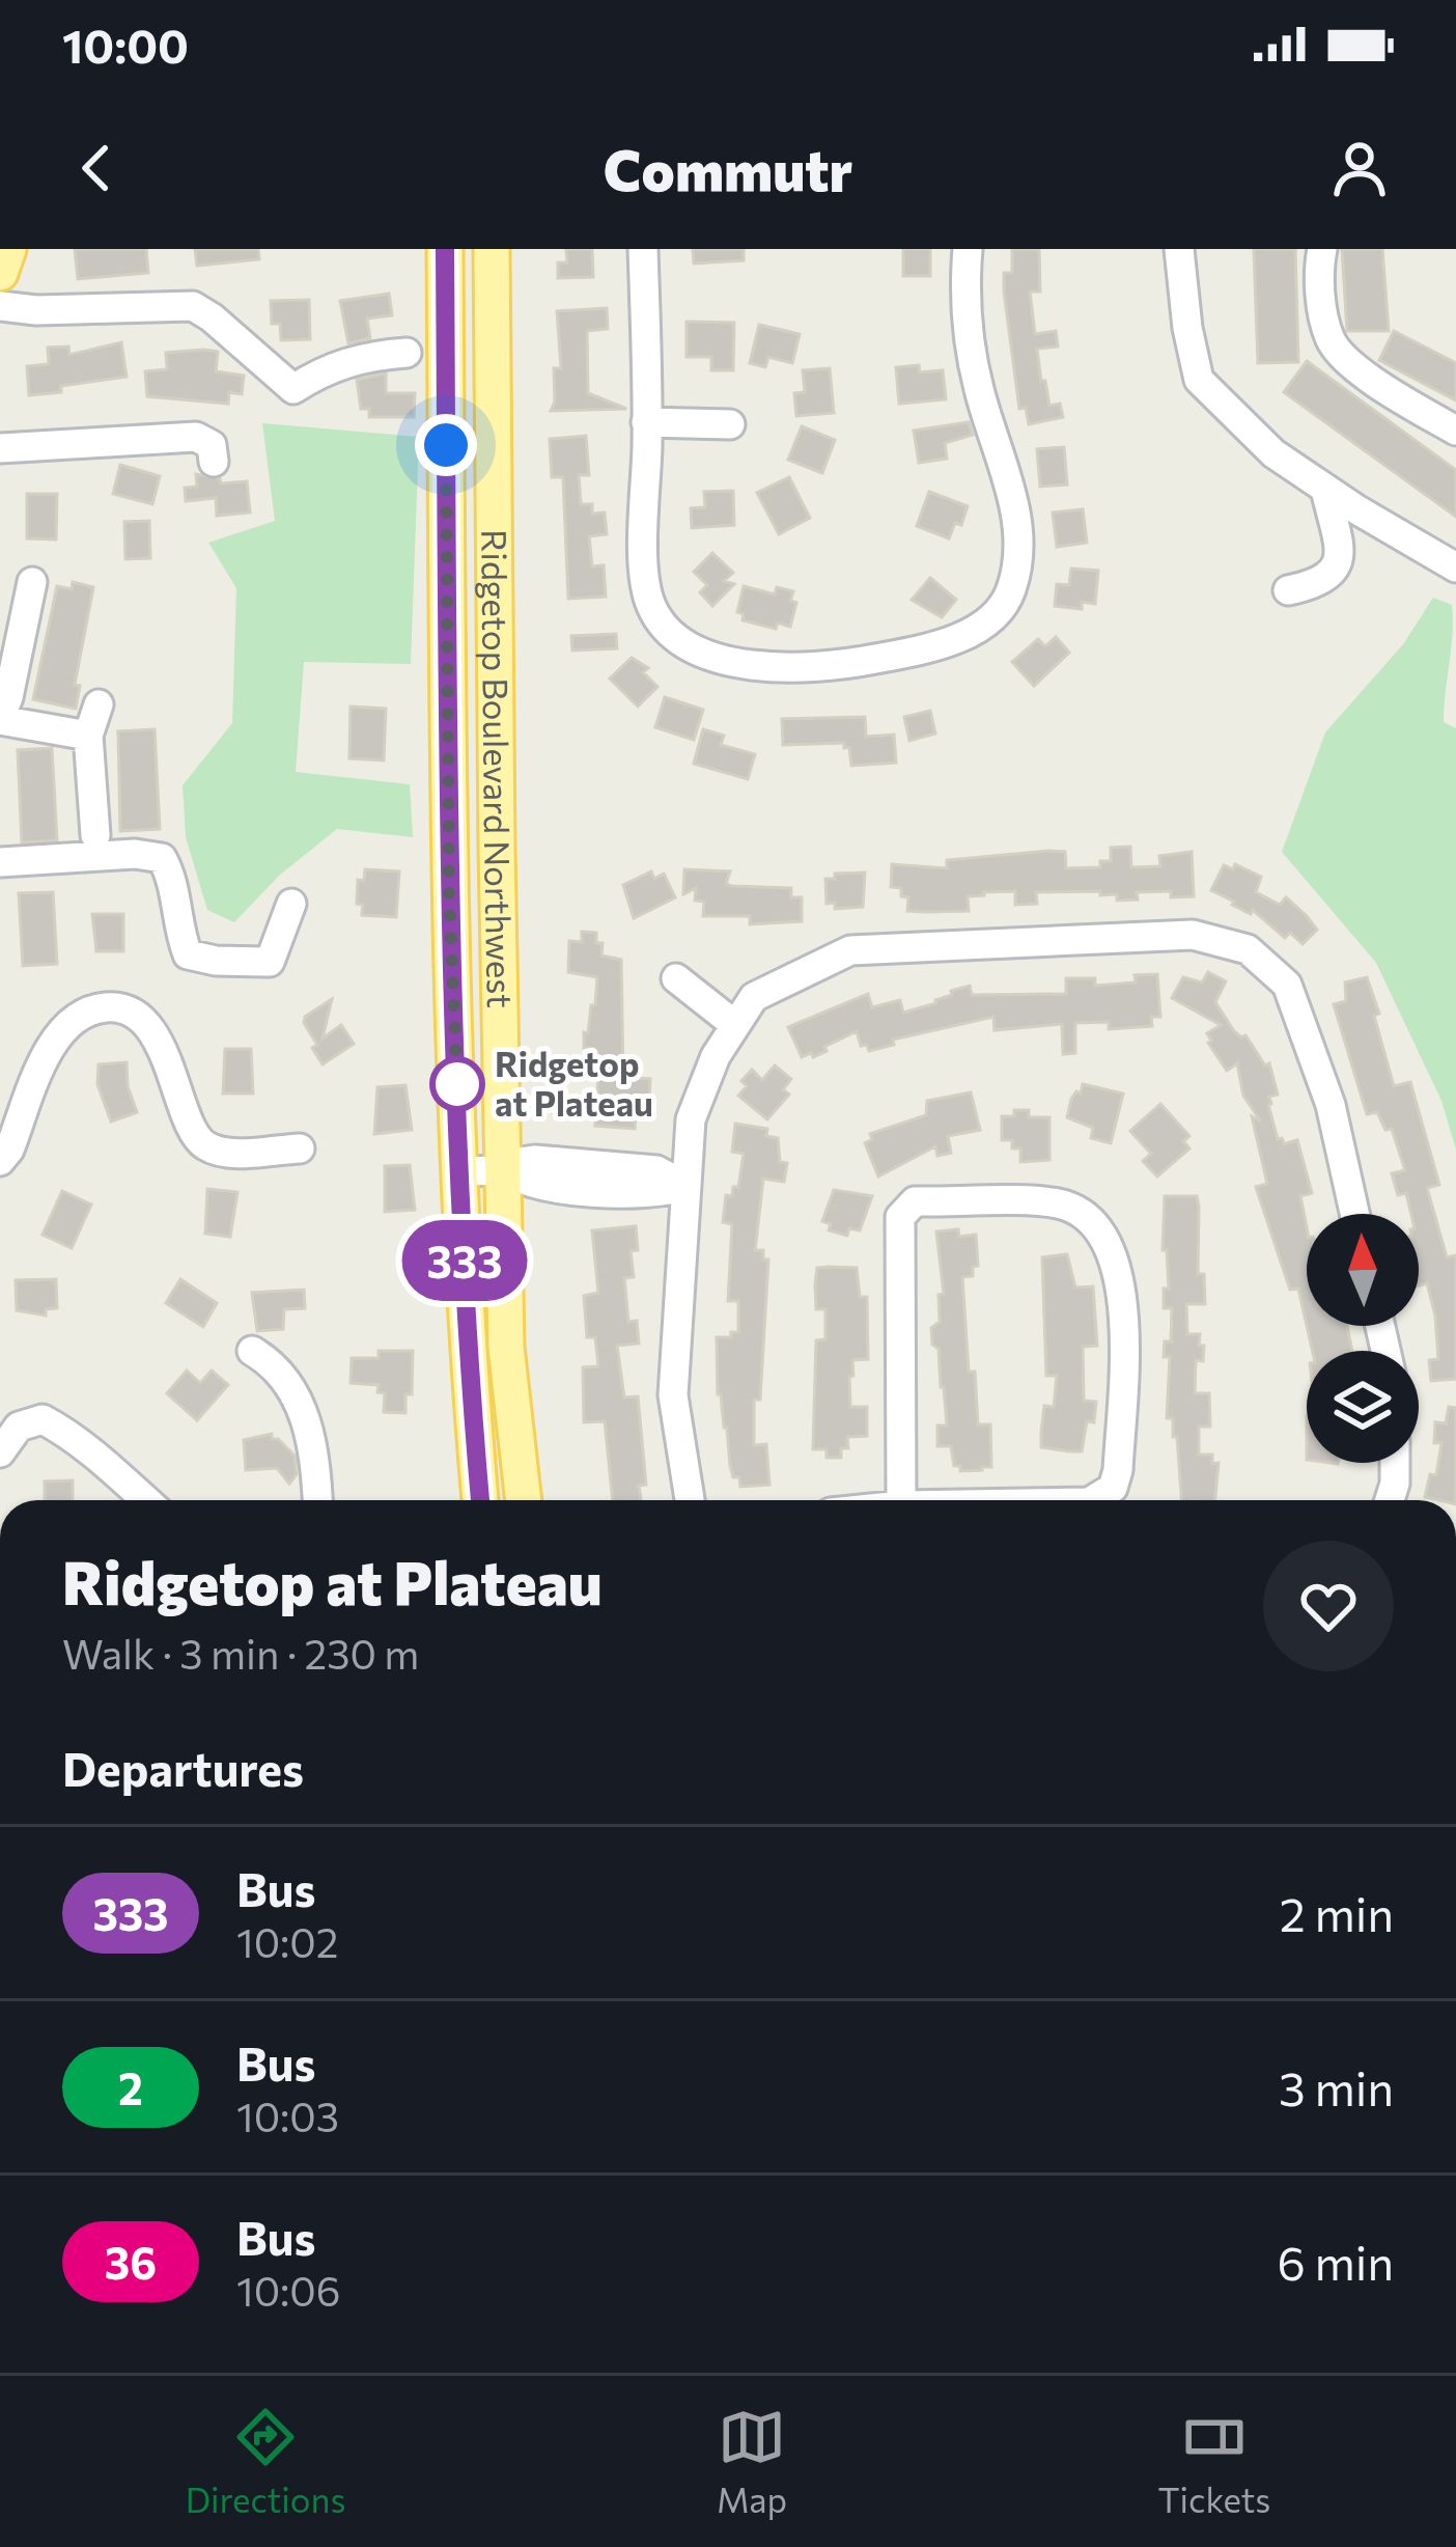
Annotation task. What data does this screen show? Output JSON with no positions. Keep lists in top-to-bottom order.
{
  "streets": {
    "main road": ["Ridgetop Boulevard Northwest"]
  },
  "places": ["Ridgetop at Plateau"],
  "lines": ["bus line 333"],
  "north": "top",
  "page": {
    "status": "10:00",
    "header": "Commutr",
    "on_map": "333",
    "heading": [
      ["Ridgetop at Plateau", "Walk · 3 min · 230 m"],
      "Departures"
    ],
    "list": [
      {
        "mark": "333",
        "name": "Bus",
        "note": "10:02",
        "value": "2 min"
      },
      {
        "mark": "2",
        "name": "Bus",
        "note": "10:03",
        "value": "3 min"
      },
      {
        "mark": "36",
        "name": "Bus",
        "note": "10:06",
        "value": "6 min"
      }
    ],
    "tabs": ["Directions", "Map", "Tickets"]
  }
}
